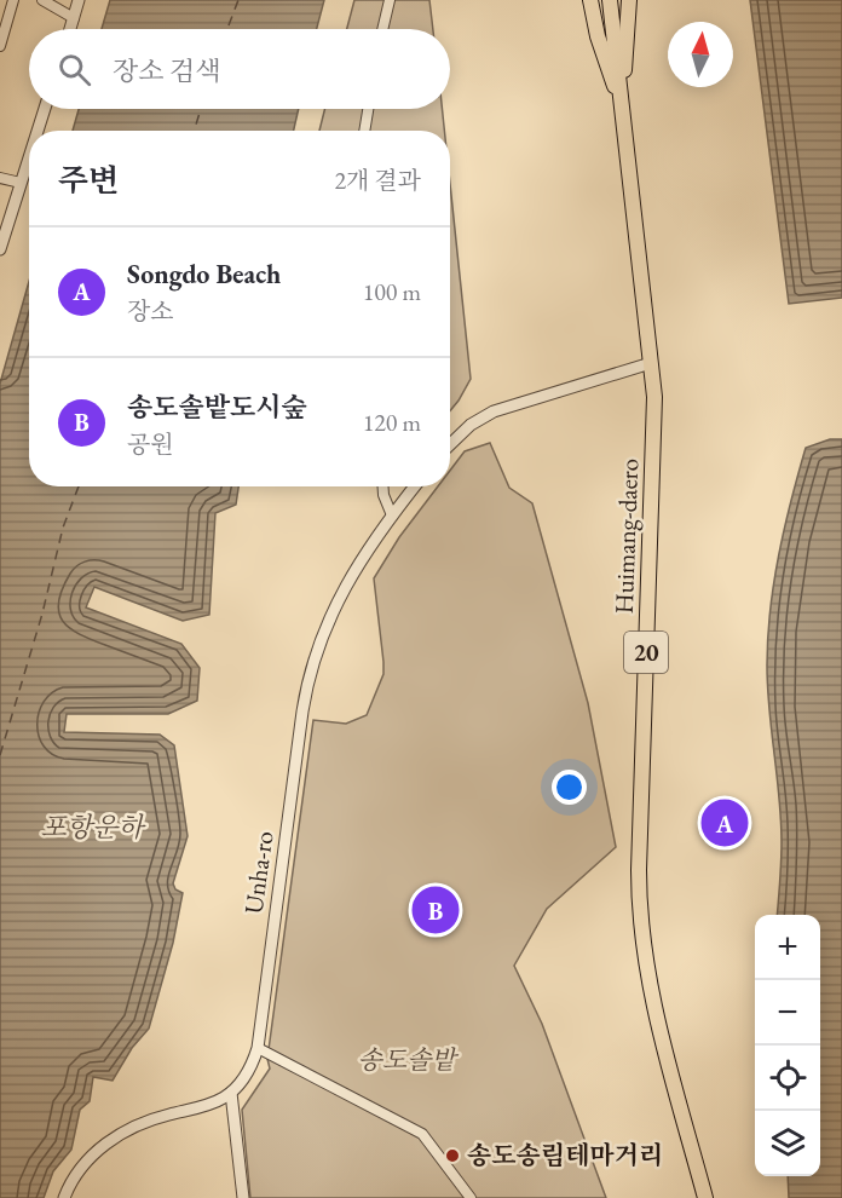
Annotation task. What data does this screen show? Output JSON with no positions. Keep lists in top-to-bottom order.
{
  "streets": {
    "main road": ["Huimang-daero", "20"],
    "street": ["Unha-ro"]
  },
  "water": ["포항운하"],
  "parks": ["송도솔밭"],
  "places": ["송도송림테마거리"],
  "north": "top",
  "page": {
    "search": "장소 검색",
    "heading": ["주변", "2개 결과"],
    "list": [
      {
        "mark": "A",
        "name": "Songdo Beach",
        "note": "장소",
        "value": "100 m"
      },
      {
        "mark": "B",
        "name": "송도솔밭도시숲",
        "note": "공원",
        "value": "120 m"
      }
    ],
    "pins": ["A", "B"],
    "map_buttons": ["+", "−"]
  }
}
